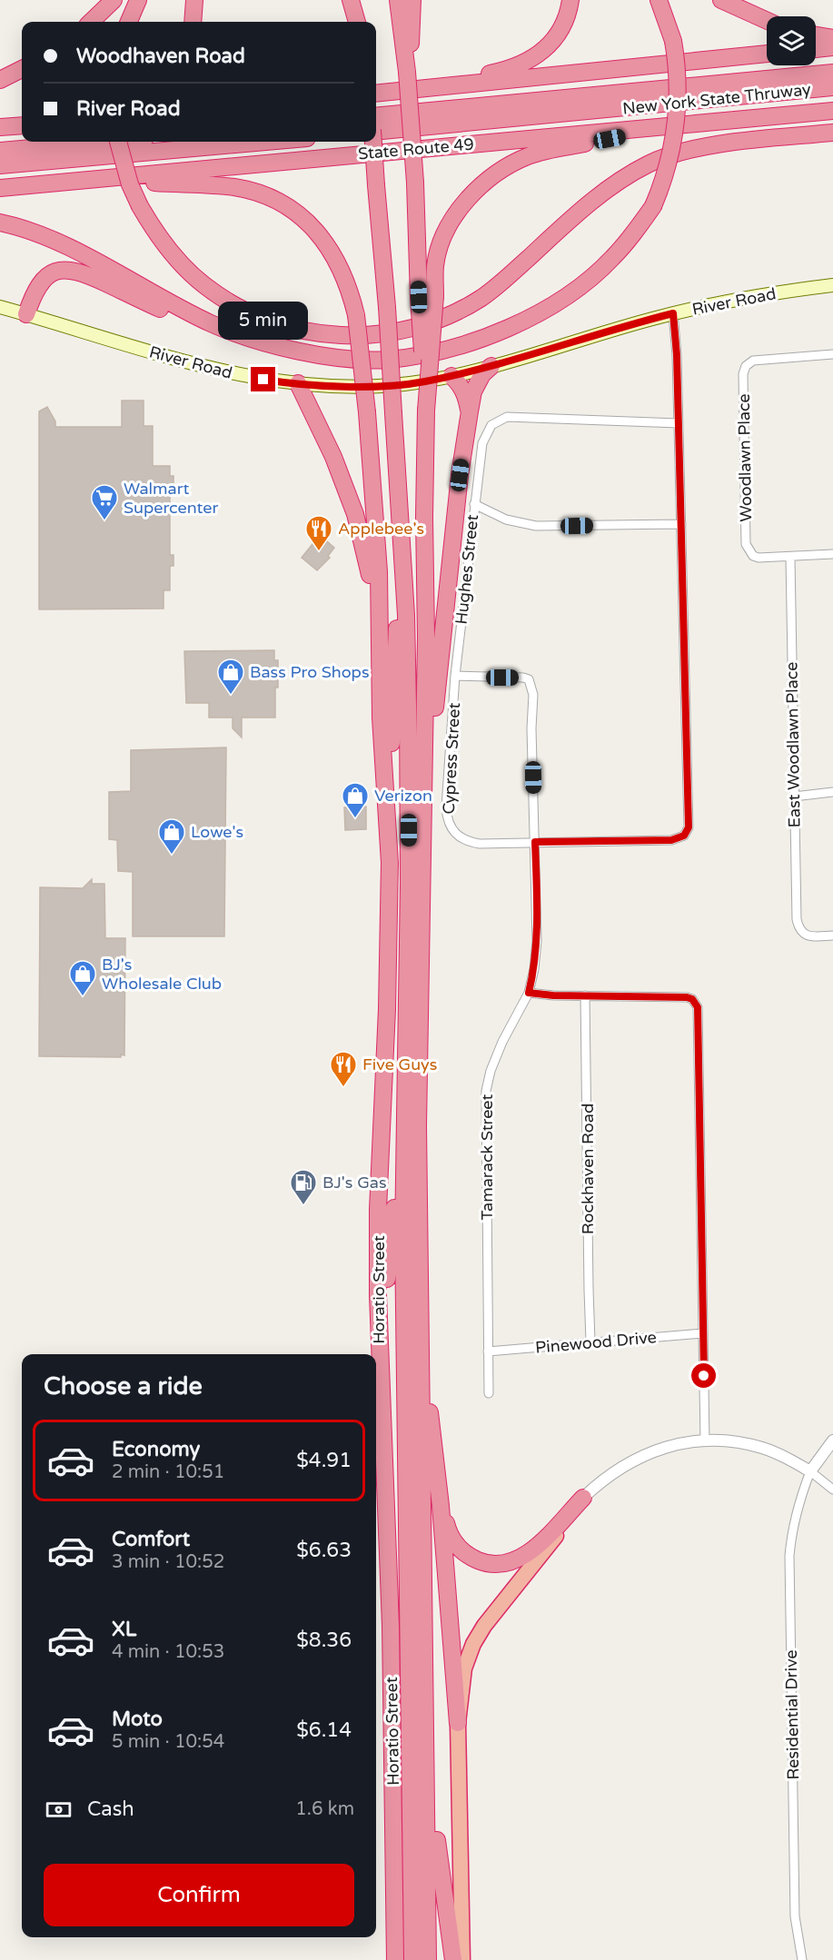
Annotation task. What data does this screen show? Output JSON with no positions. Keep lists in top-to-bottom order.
{
  "streets": {
    "highway": ["New York State Thruway", "State Route 49", "Horatio Street"],
    "main road": ["River Road"],
    "street": [
      "Woodlawn Place",
      "Hughes Street",
      "East Woodlawn Place",
      "Cypress Street",
      "Tamarack Street",
      "Rockhaven Road",
      "Pinewood Drive",
      "Residential Drive"
    ]
  },
  "crossings": [
    ["Woodlawn Place", "East Woodlawn Place"],
    ["Hughes Street", "Cypress Street"],
    ["Hughes Street", "Tamarack Street"],
    ["Cypress Street", "Tamarack Street"],
    ["Tamarack Street", "Pinewood Drive"],
    ["Rockhaven Road", "Pinewood Drive"]
  ],
  "places": {
    "supermarket": ["Walmart Supercenter"],
    "restaurant": ["Applebee's", "Five Guys"],
    "shop": [
      "Bass Pro Shops",
      "Verizon",
      "Lowe's",
      "BJ's Wholesale Club"
    ],
    "fuel station": ["BJ's Gas"]
  },
  "page": {
    "banner": ["Woodhaven Road", "River Road"],
    "bubble": "5 min",
    "heading": "Choose a ride",
    "list": [
      {
        "name": "Economy",
        "note": "2 min · 10:51",
        "value": "$4.91"
      },
      {
        "name": "Comfort",
        "note": "3 min · 10:52",
        "value": "$6.63"
      },
      {
        "name": "XL",
        "note": "4 min · 10:53",
        "value": "$8.36"
      },
      {
        "name": "Moto",
        "note": "5 min · 10:54",
        "value": "$6.14"
      }
    ],
    "pay": ["Cash", "1.6 km"],
    "buttons": "Confirm"
  }
}
